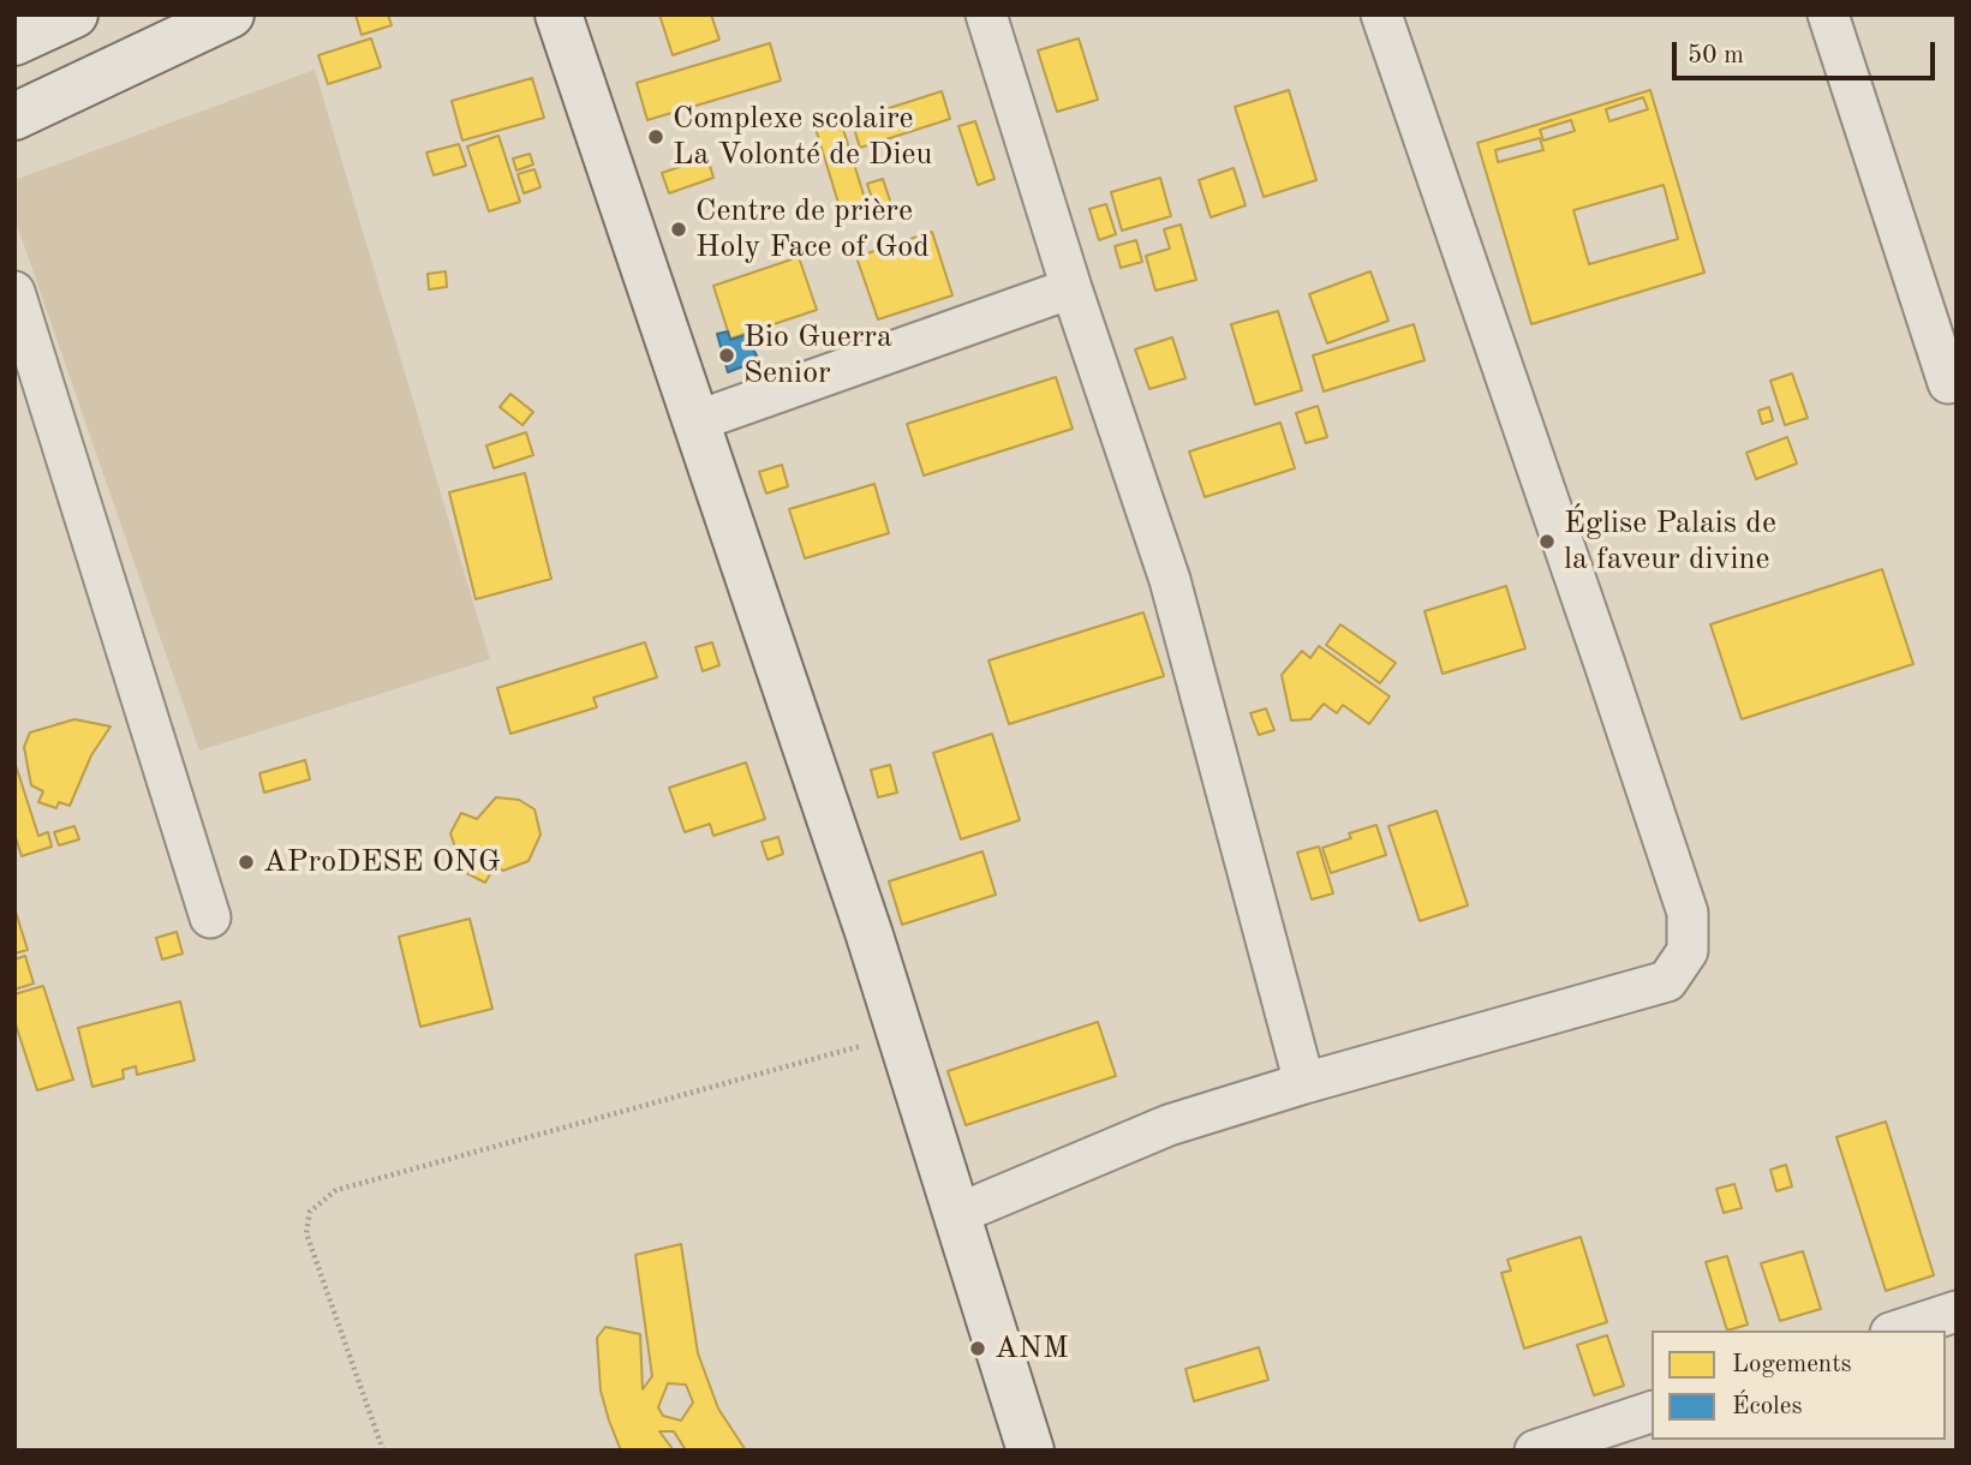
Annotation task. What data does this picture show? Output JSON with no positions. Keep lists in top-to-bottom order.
{
  "places": [
    "Complexe scolaire La Volonté de Dieu",
    "Centre de prière Holy Face of God",
    "Bio Guerra Senior",
    "Église Palais de la faveur divine",
    "AProDESE ONG",
    "ANM"
  ],
  "legend": ["Logements", "Écoles"],
  "scale_bar": "50 m"
}
